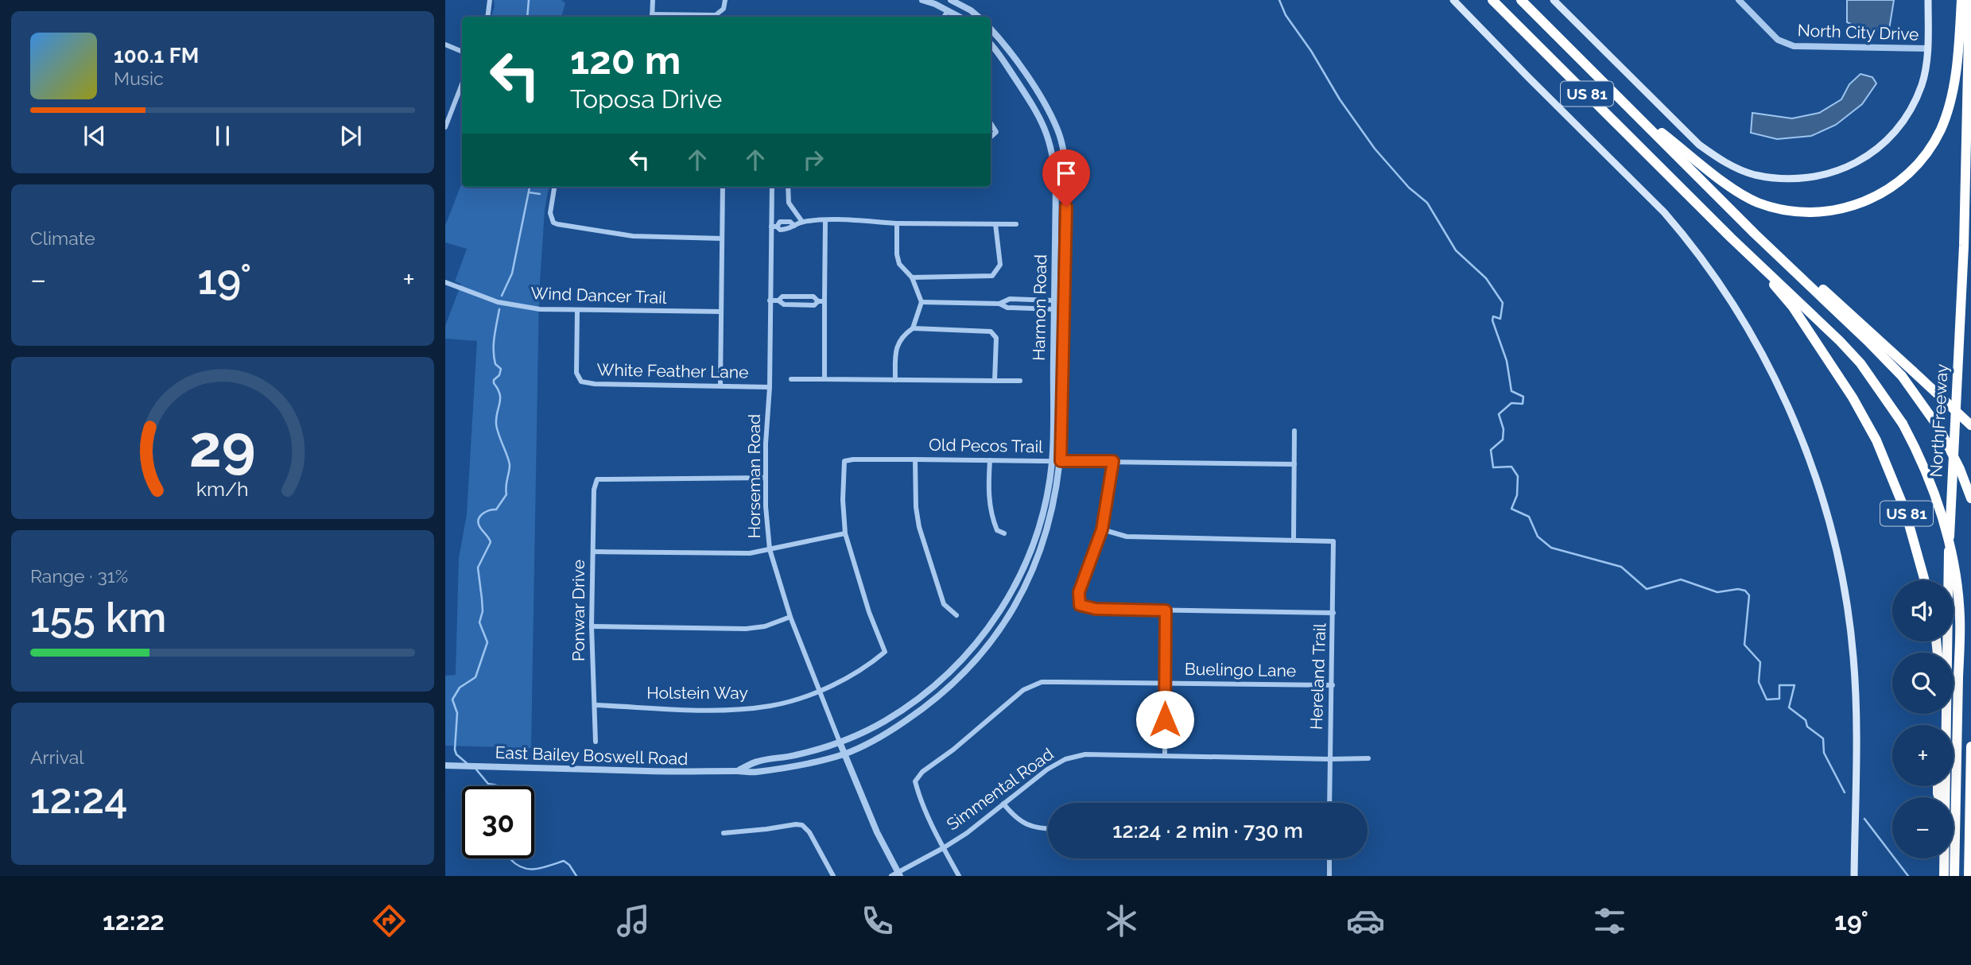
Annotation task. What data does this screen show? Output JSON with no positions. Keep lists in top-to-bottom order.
{
  "streets": {
    "highway": ["US 81", "North Freeway"],
    "street": [
      "North City Drive",
      "Wind Dancer Trail",
      "Harmon Road",
      "White Feather Lane",
      "Old Pecos Trail",
      "Horseman Road",
      "Ponwar Drive",
      "Buelingo Lane",
      "Hereland Trail",
      "Holstein Way",
      "East Bailey Boswell Road",
      "Simmental Road"
    ]
  },
  "crossings": [
    ["Wind Dancer Trail", "White Feather Lane"],
    ["Harmon Road", "Old Pecos Trail"],
    ["Harmon Road", "East Bailey Boswell Road"],
    ["White Feather Lane", "Horseman Road"],
    ["Old Pecos Trail", "Holstein Way"],
    ["Old Pecos Trail", "East Bailey Boswell Road"],
    ["Horseman Road", "Ponwar Drive"],
    ["Horseman Road", "Holstein Way"],
    ["Horseman Road", "East Bailey Boswell Road"],
    ["Horseman Road", "Simmental Road"],
    ["Ponwar Drive", "Holstein Way"],
    ["Buelingo Lane", "Hereland Trail"],
    ["Buelingo Lane", "Simmental Road"],
    ["Hereland Trail", "Simmental Road"]
  ],
  "page": {
    "turn": ["120 m", "Toposa Drive"],
    "song": ["100.1 FM", "Music"],
    "tile": [
      "Climate",
      ["Range · 31%", "155 km"],
      ["Arrival", "12:24"]
    ],
    "heat": ["−", "19°", "+"],
    "map_buttons": ["+", "−"],
    "limit": "30",
    "trip": "12:24 · 2 min · 730 m",
    "tabs": ["12:22", "19°"],
    "gauge": ["29", "km/h"]
  }
}
